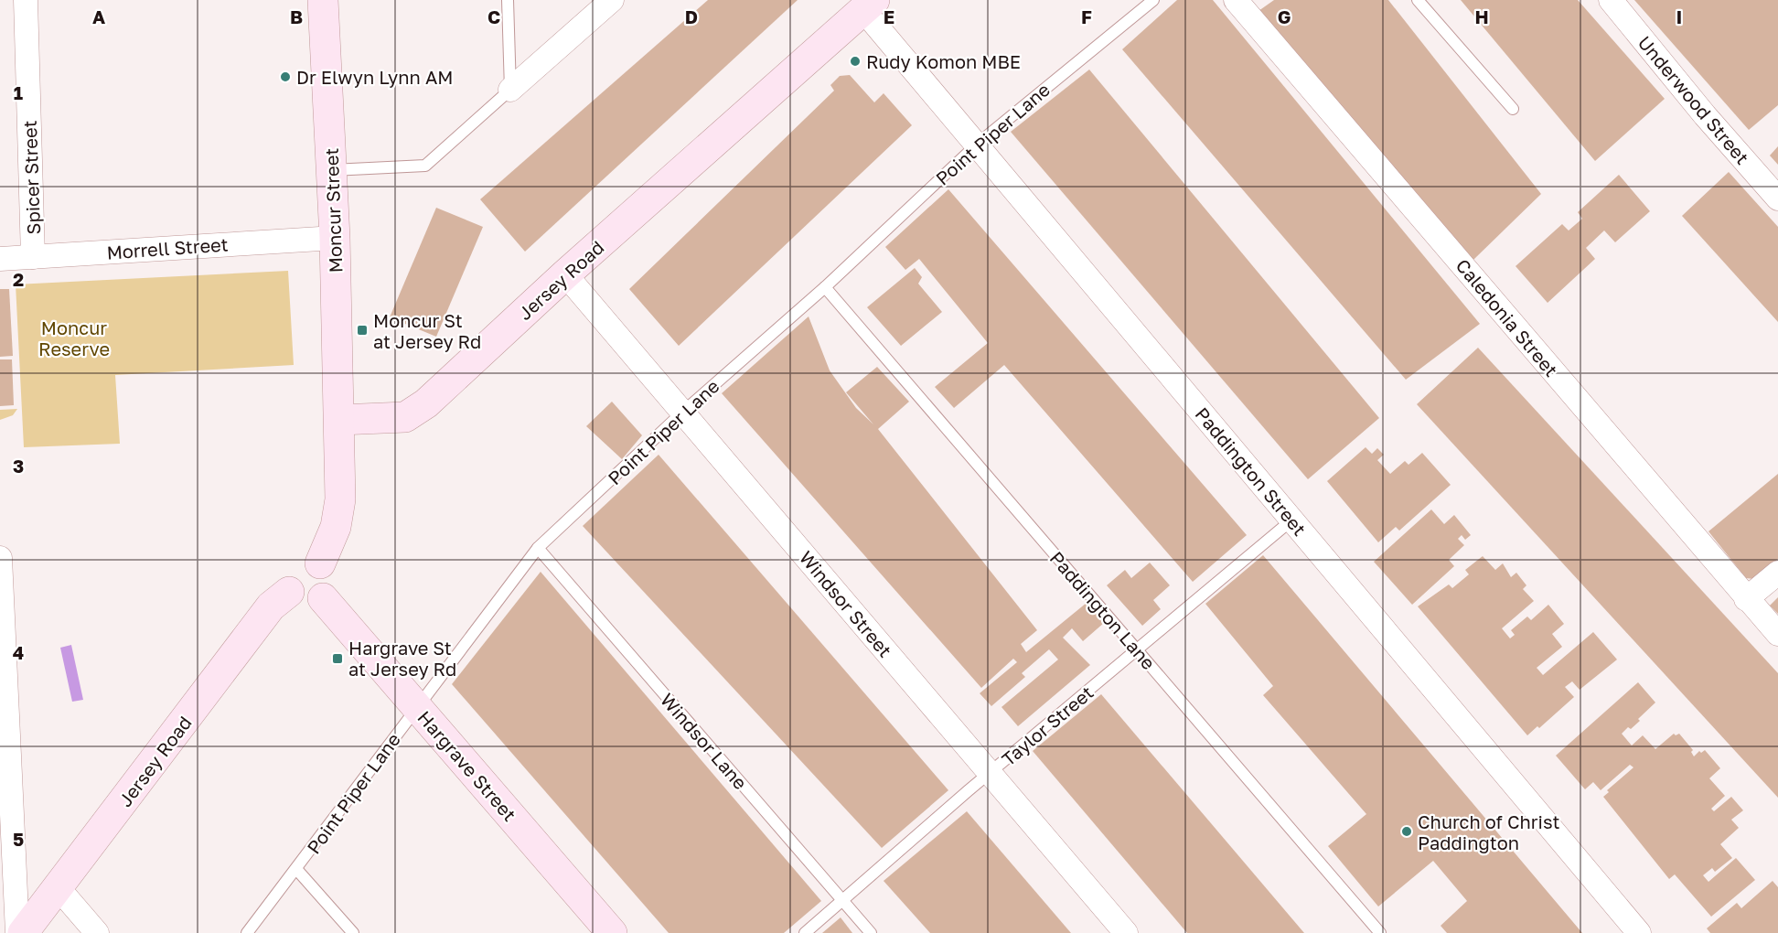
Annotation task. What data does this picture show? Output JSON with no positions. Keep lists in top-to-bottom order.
{
  "streets": {
    "street": [
      "Underwood Street",
      "Spicer Street",
      "Moncur Street",
      "Morrell Street",
      "Jersey Road",
      "Caledonia Street",
      "Paddington Street",
      "Windsor Street",
      "Hargrave Street"
    ],
    "lane": [
      "Point Piper Lane",
      "Paddington Lane",
      "Taylor Street",
      "Windsor Lane"
    ]
  },
  "crossings": [
    ["Point Piper Lane", "Paddington Street"],
    ["Point Piper Lane", "Windsor Street"],
    ["Point Piper Lane", "Paddington Lane"],
    ["Point Piper Lane", "Windsor Lane"],
    ["Point Piper Lane", "Hargrave Street"],
    ["Spicer Street", "Morrell Street"],
    ["Moncur Street", "Morrell Street"],
    ["Moncur Street", "Jersey Road"],
    ["Jersey Road", "Paddington Street"],
    ["Jersey Road", "Windsor Street"],
    ["Jersey Road", "Hargrave Street"],
    ["Paddington Street", "Taylor Street"],
    ["Windsor Street", "Taylor Street"],
    ["Paddington Lane", "Taylor Street"],
    ["Taylor Street", "Windsor Lane"]
  ],
  "parks": ["Moncur Reserve"],
  "places": {
    "other": ["Rudy Komon MBE", "Dr Elwyn Lynn AM", "Church of Christ Paddington"],
    "transit": ["Moncur St at Jersey Rd", "Hargrave St at Jersey Rd"]
  },
  "grid": {
    "columns": [
      "A",
      "B",
      "C",
      "D",
      "E",
      "F",
      "G",
      "H",
      "I"
    ],
    "rows": [
      "1",
      "2",
      "3",
      "4",
      "5"
    ]
  }
}
